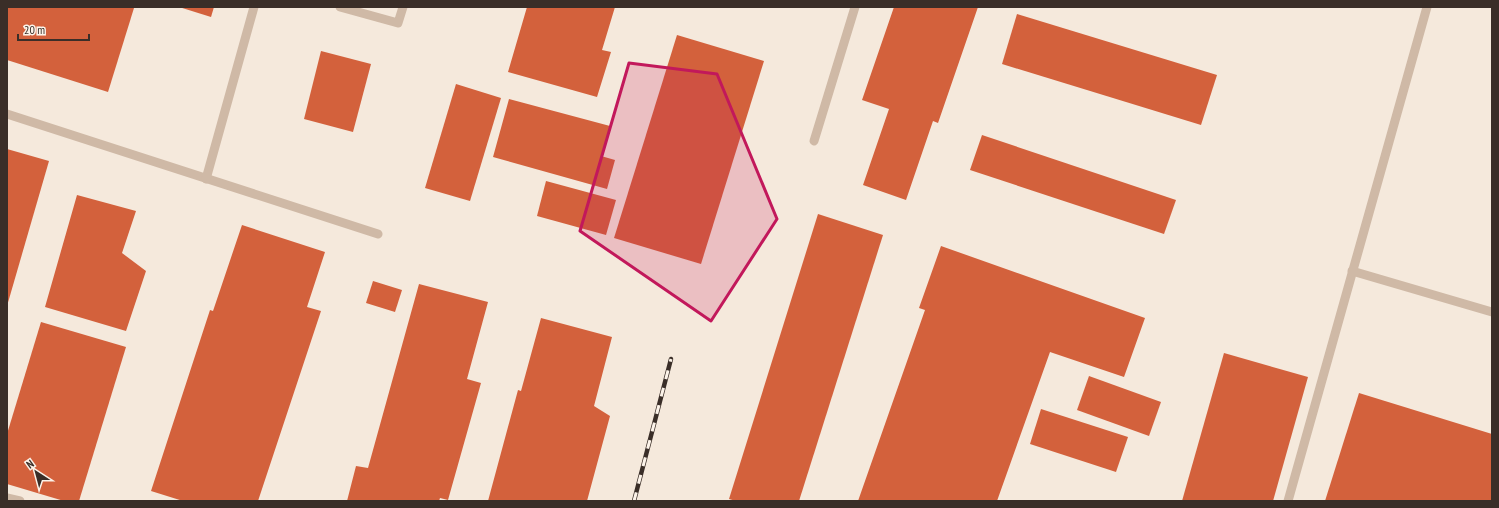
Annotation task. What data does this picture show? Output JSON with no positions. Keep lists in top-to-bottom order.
{
  "scale_bar": "20 m",
  "north": "top left"
}
